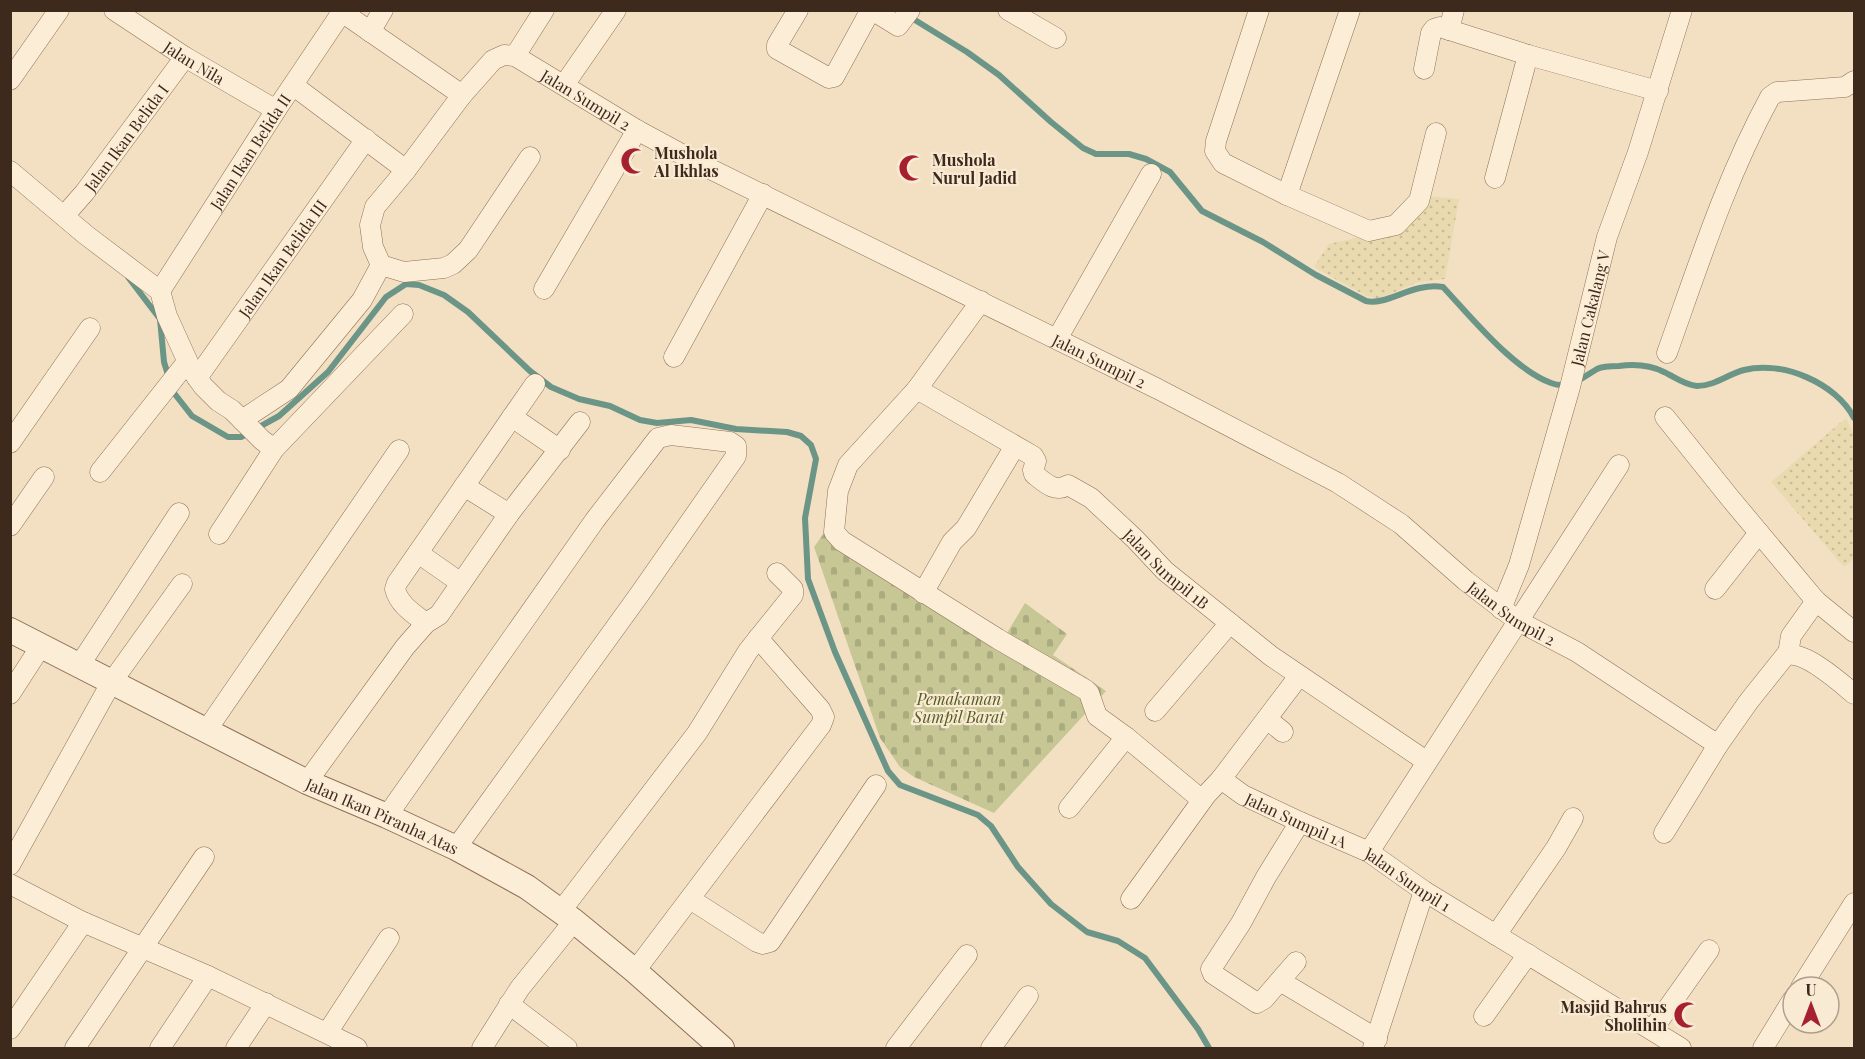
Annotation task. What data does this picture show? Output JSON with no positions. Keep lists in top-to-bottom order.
{
  "streets": {
    "street": [
      "Jalan Nila",
      "Jalan Sumpil 2",
      "Jalan Ikan Belida I",
      "Jalan Ikan Belida II",
      "Jalan Ikan Belida III",
      "Jalan Cakalang V",
      "Jalan Sumpil 1B",
      "Jalan Ikan Piranha Atas",
      "Jalan Sumpil 1A",
      "Jalan Sumpil 1"
    ]
  },
  "crossings": [
    ["Jalan Nila", "Jalan Ikan Belida I"],
    ["Jalan Nila", "Jalan Ikan Belida II"],
    ["Jalan Sumpil 2", "Jalan Cakalang V"],
    ["Jalan Sumpil 2", "Jalan Sumpil 1"],
    ["Jalan Sumpil 1B", "Jalan Sumpil 1"],
    ["Jalan Sumpil 1A", "Jalan Sumpil 1"]
  ],
  "parks": ["Pemakaman Sumpil Barat"],
  "places": {
    "mosque": ["Mushola Al Ikhlas", "Mushola Nurul Jadid", "Masjid Bahrus Sholihin"]
  },
  "north": "top"
}
